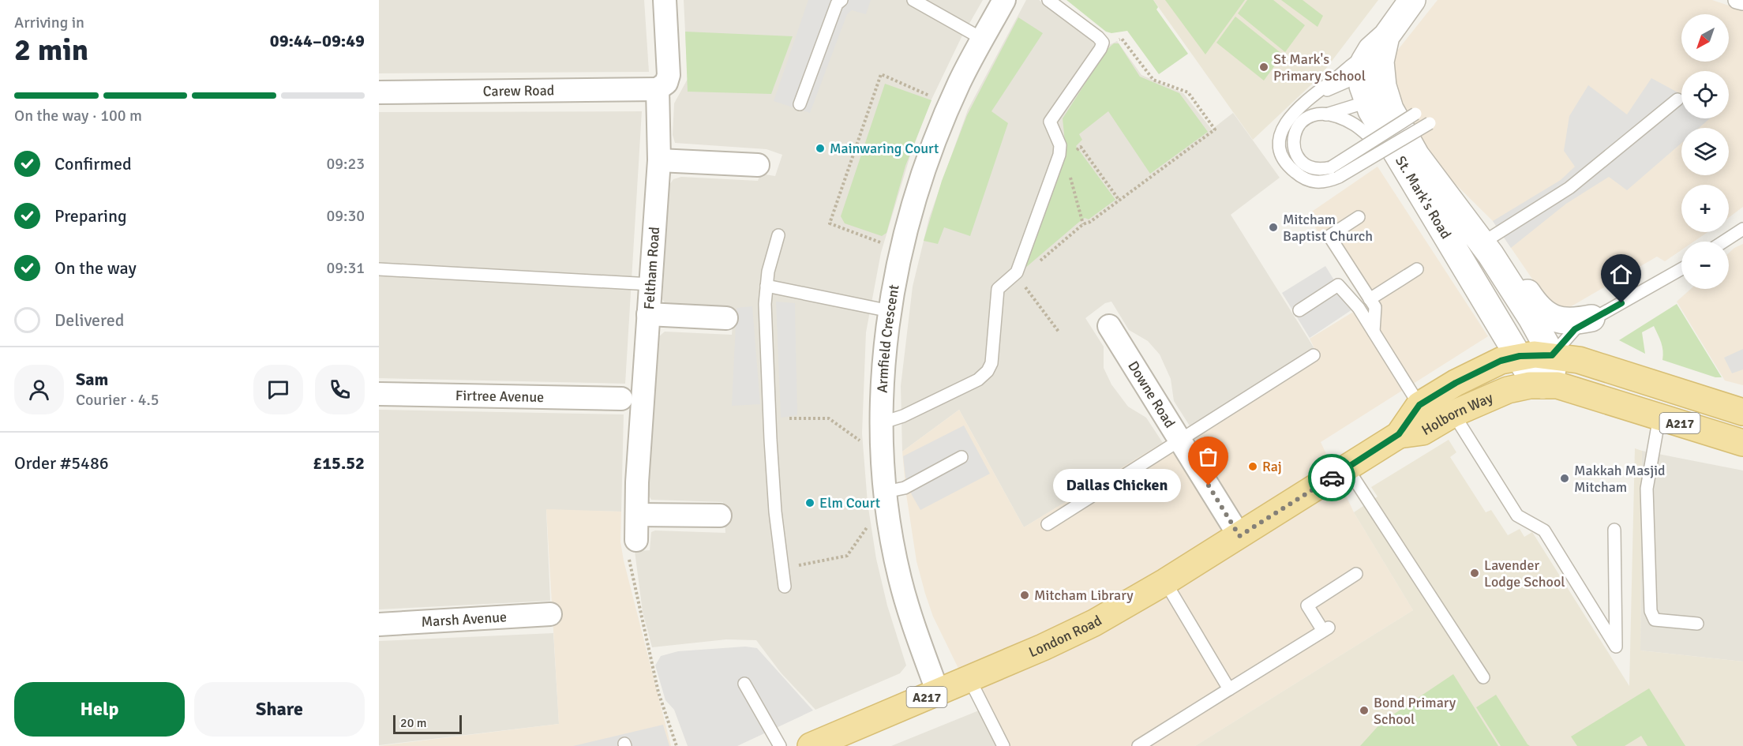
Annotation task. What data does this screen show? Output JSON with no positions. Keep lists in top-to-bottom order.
{
  "streets": {
    "main road": ["Holborn Way", "A217", "London Road"],
    "street": [
      "Carew Road",
      "St. Mark's Road",
      "Feltham Road",
      "Armfield Crescent",
      "Downe Road",
      "Firtree Avenue",
      "Marsh Avenue"
    ]
  },
  "crossings": [
    ["Carew Road", "Feltham Road"],
    ["St. Mark's Road", "Holborn Way"],
    ["Armfield Crescent", "London Road"],
    ["Downe Road", "London Road"],
    ["Holborn Way", "London Road"]
  ],
  "places": [
    "St Mark's Primary School",
    "Mainwaring Court",
    "Mitcham Baptist Church",
    "Raj",
    "Makkah Masjid Mitcham",
    "Dallas Chicken",
    "Elm Court",
    "Lavender Lodge School",
    "Mitcham Library",
    "Bond Primary School"
  ],
  "scale_bar": "20 m",
  "north": "bottom left",
  "page": {
    "heading": ["2 min", "Arriving in", "09:44–09:49"],
    "panel": [
      "Sam",
      "Courier · 4.5",
      "Order #5486",
      "£15.52"
    ],
    "map_buttons": ["+", "−"],
    "bar": "On the way · 100 m",
    "list": [
      ["Confirmed", "09:23"],
      ["Preparing", "09:30"],
      ["On the way", "09:31"],
      "Delivered"
    ],
    "bubble": "Dallas Chicken",
    "buttons": ["Help", "Share"],
    "scale": "20 m"
  }
}
